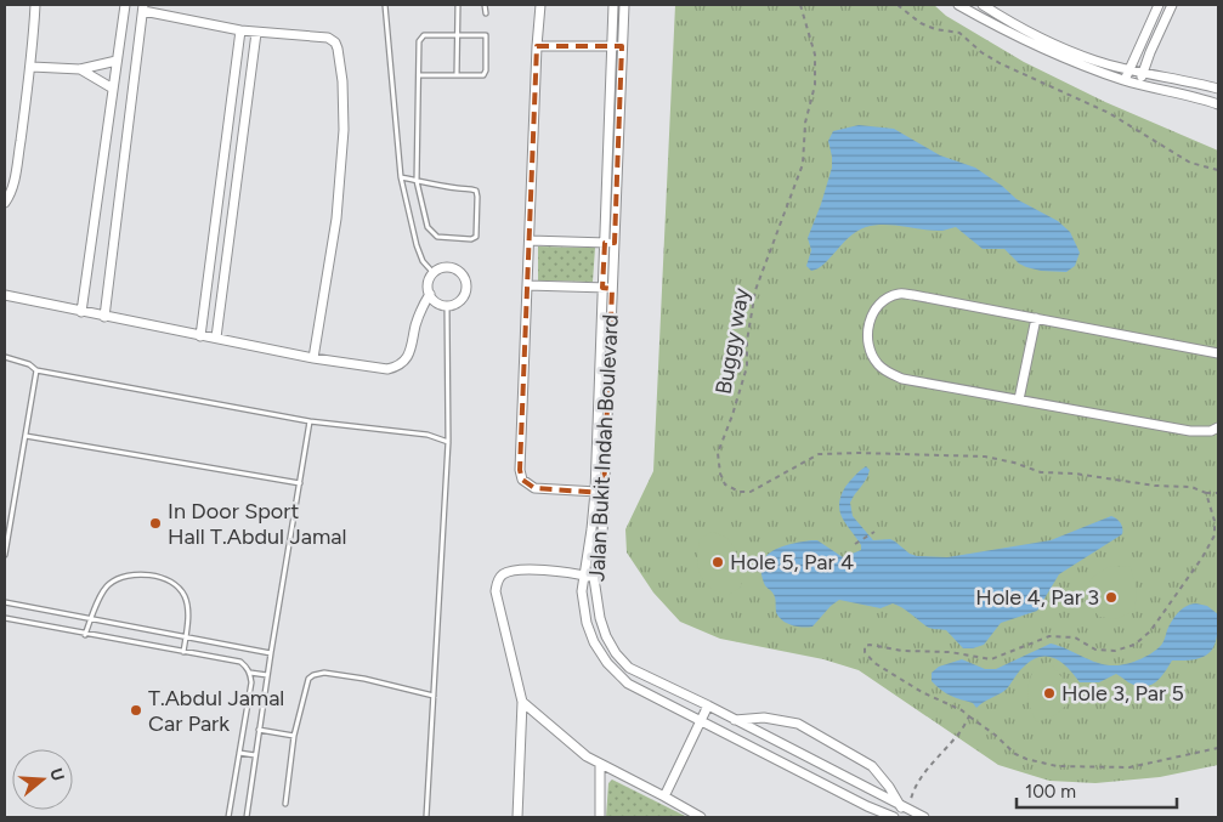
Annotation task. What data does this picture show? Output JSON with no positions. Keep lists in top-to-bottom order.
{
  "streets": {
    "street": ["Jalan Bukit Indah Boulevard"],
    "path": ["Buggy way"]
  },
  "places": [
    "In Door Sport Hall T.Abdul Jamal",
    "Hole 5, Par 4",
    "Hole 4, Par 3",
    "Hole 3, Par 5",
    "T.Abdul Jamal Car Park"
  ],
  "scale_bar": "100 m",
  "north": "right"
}
